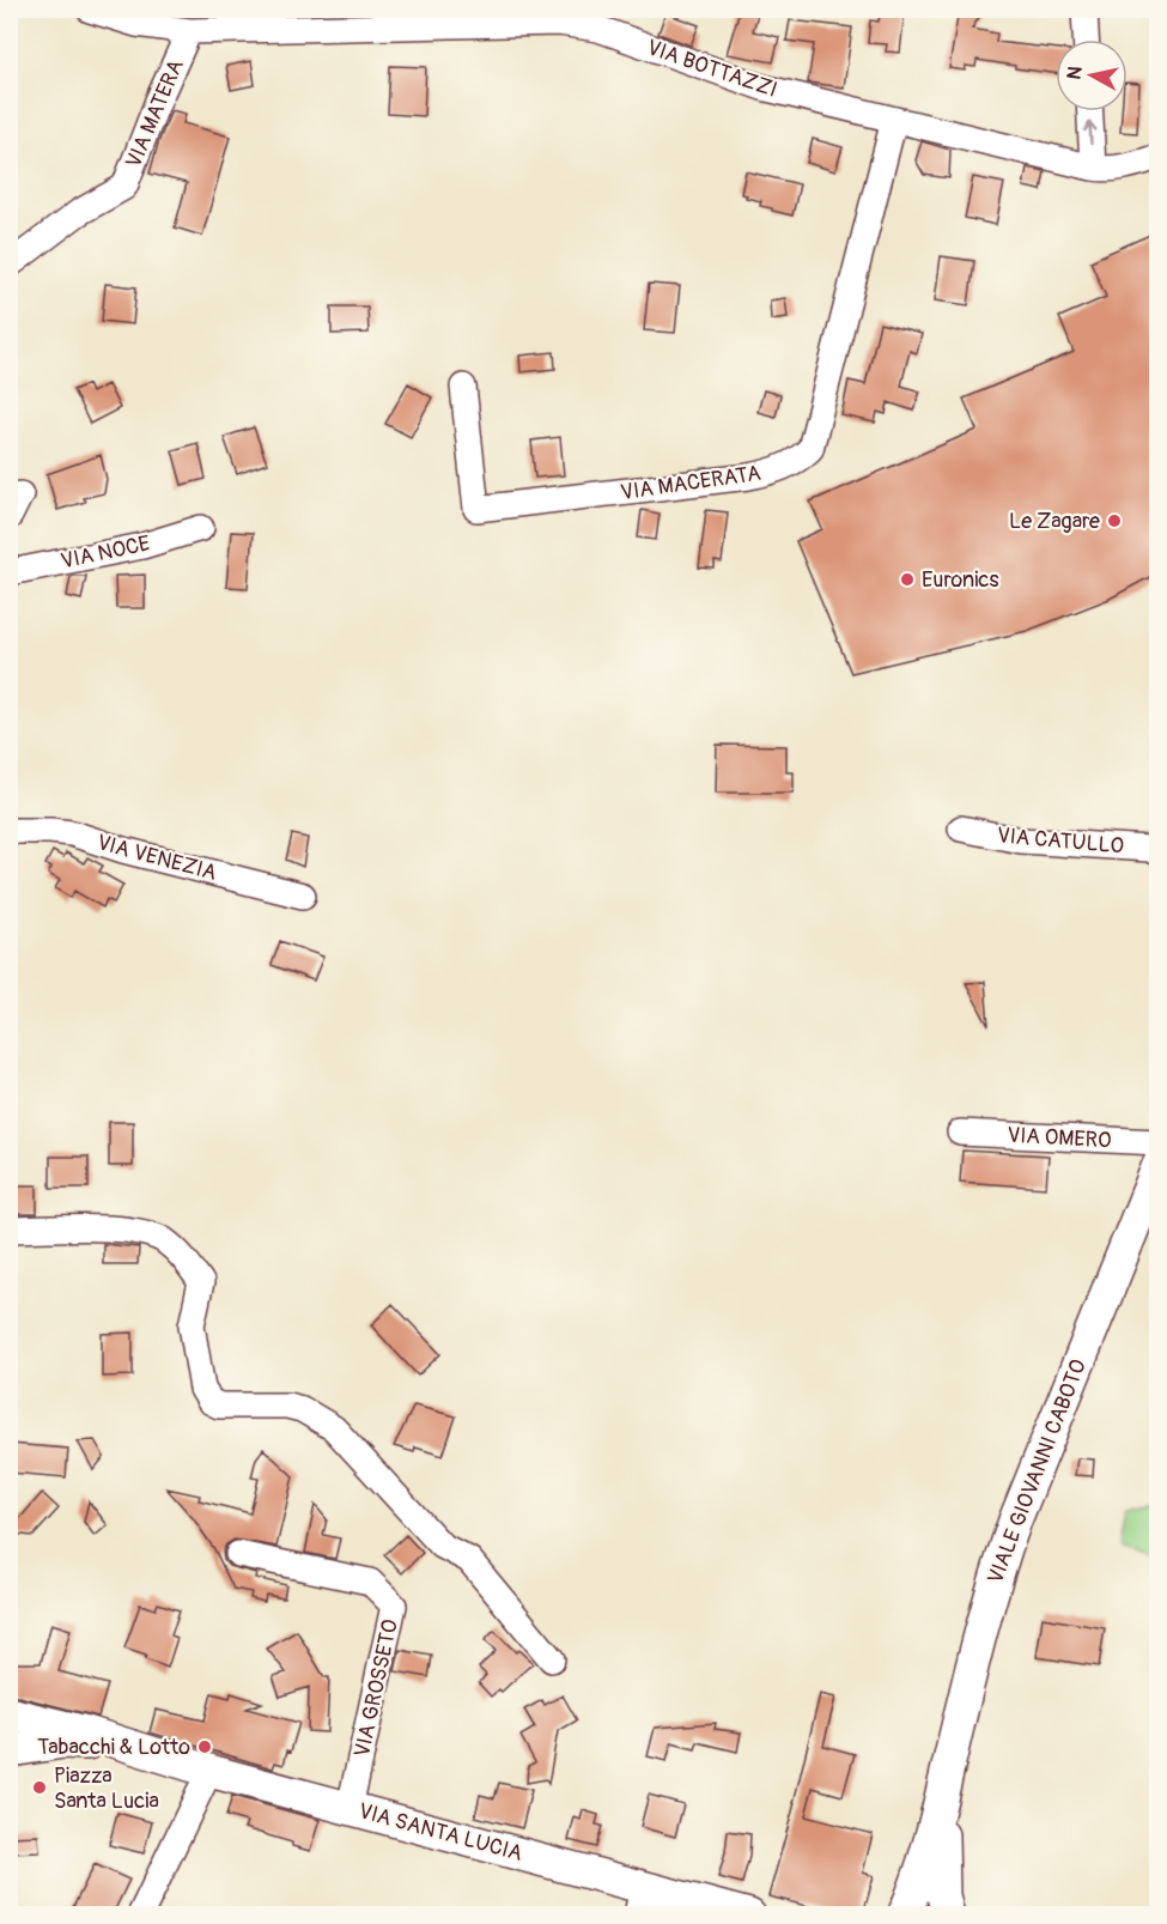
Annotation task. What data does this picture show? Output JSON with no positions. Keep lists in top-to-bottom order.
{
  "streets": {
    "main road": ["VIALE GIOVANNI CABOTO", "VIA SANTA LUCIA"],
    "street": [
      "VIA BOTTAZZI",
      "VIA MATERA",
      "VIA MACERATA",
      "VIA NOCE",
      "VIA CATULLO",
      "VIA VENEZIA",
      "VIA OMERO",
      "VIA GROSSETO"
    ]
  },
  "crossings": [
    ["VIA BOTTAZZI", "VIA MATERA"],
    ["VIA BOTTAZZI", "VIA MACERATA"],
    ["VIA GROSSETO", "VIA SANTA LUCIA"]
  ],
  "places": [
    "Le Zagare",
    "Euronics",
    "Tabacchi & Lotto",
    "Piazza Santa Lucia"
  ],
  "north": "left"
}
